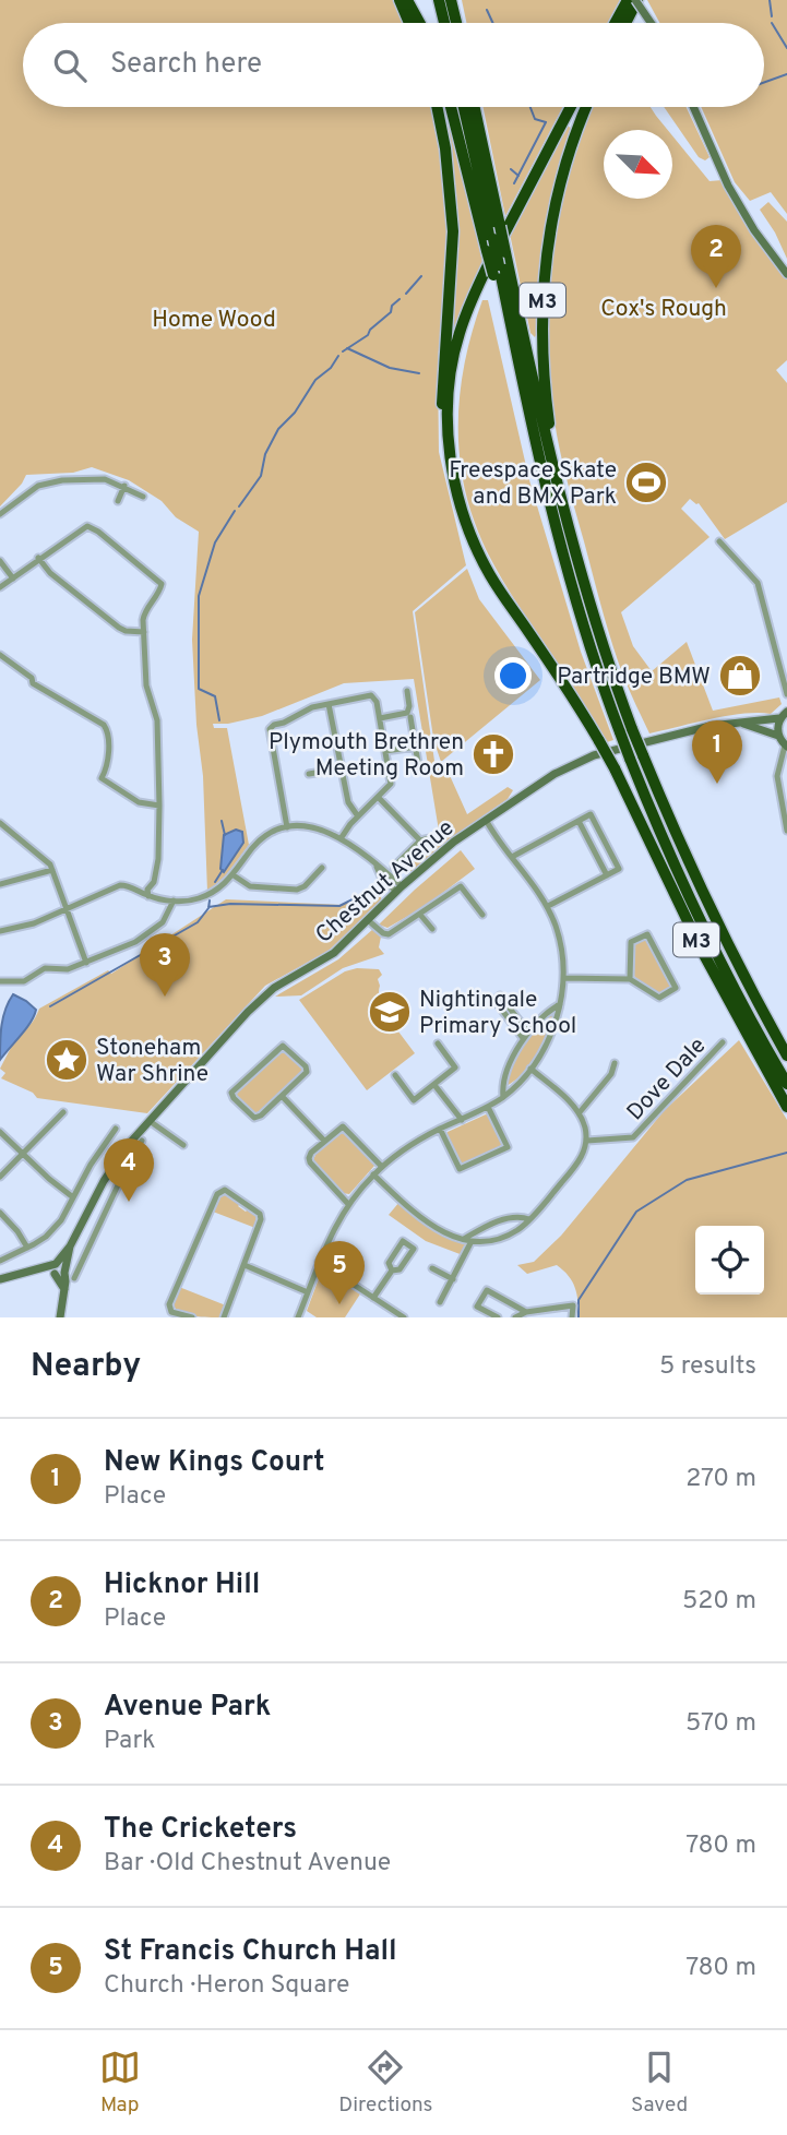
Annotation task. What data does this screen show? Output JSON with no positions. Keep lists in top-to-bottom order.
{
  "streets": {
    "highway": ["M3"],
    "street": ["Chestnut Avenue", "Dove Dale"]
  },
  "parks": ["Cox's Rough", "Home Wood"],
  "places": {
    "sports": ["Freespace Skate and BMX Park"],
    "shop": ["Partridge BMW"],
    "church": ["Plymouth Brethren Meeting Room"],
    "school or university": ["Nightingale Primary School"],
    "place": ["Stoneham War Shrine"]
  },
  "north": "bottom right",
  "page": {
    "search": "Search here",
    "pins": [
      "2",
      "1",
      "3",
      "4",
      "5"
    ],
    "heading": ["Nearby", "5 results"],
    "list": [
      {
        "mark": "1",
        "name": "New Kings Court",
        "note": "Place",
        "value": "270 m"
      },
      {
        "mark": "2",
        "name": "Hicknor Hill",
        "note": "Place",
        "value": "520 m"
      },
      {
        "mark": "3",
        "name": "Avenue Park",
        "note": "Park",
        "value": "570 m"
      },
      {
        "mark": "4",
        "name": "The Cricketers",
        "note": "Bar · Old Chestnut Avenue",
        "value": "780 m"
      },
      {
        "mark": "5",
        "name": "St Francis Church Hall",
        "note": "Church · Heron Square",
        "value": "780 m"
      }
    ],
    "nav": ["Map", "Directions", "Saved"]
  }
}
